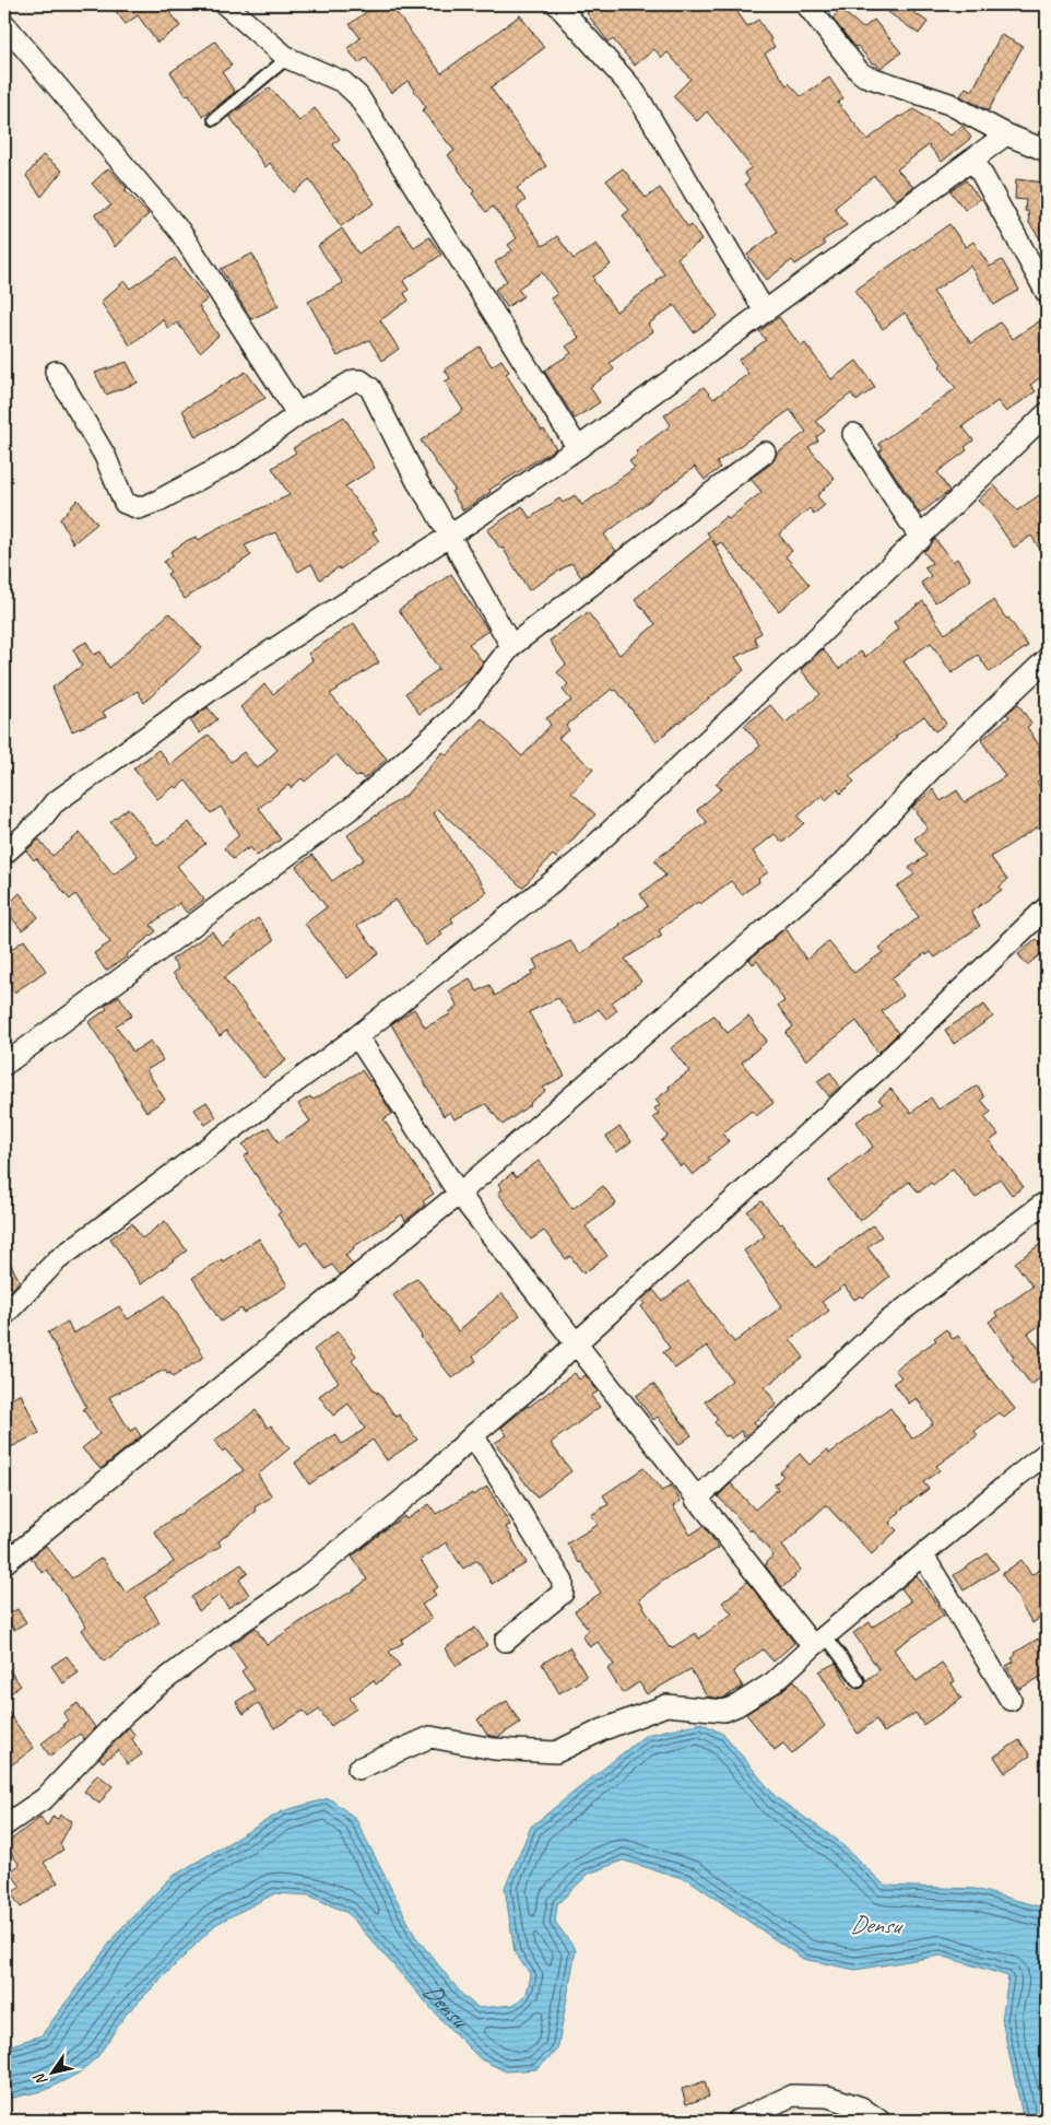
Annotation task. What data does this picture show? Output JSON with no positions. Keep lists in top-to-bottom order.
{
  "water": ["Densu"],
  "north": "bottom left"
}
